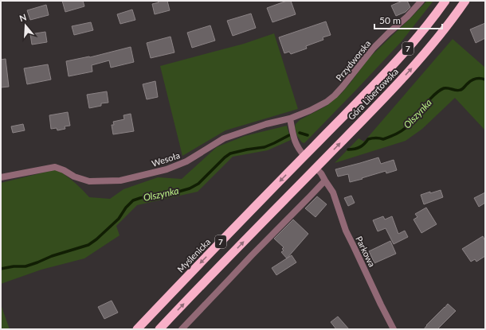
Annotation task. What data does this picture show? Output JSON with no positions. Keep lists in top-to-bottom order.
{
  "streets": {
    "highway": ["7", "Góra Libertowska", "Myślenicka"],
    "street": ["Przydworska", "Wesoła", "Parkowa"]
  },
  "crossings": [
    ["7", "Góra Libertowska"],
    ["7", "Parkowa"],
    ["Przydworska", "Wesoła"],
    ["Góra Libertowska", "Parkowa"],
    ["Góra Libertowska", "Myślenicka"]
  ],
  "water": ["Olszynka"],
  "scale_bar": "50 m",
  "north": "top"
}
